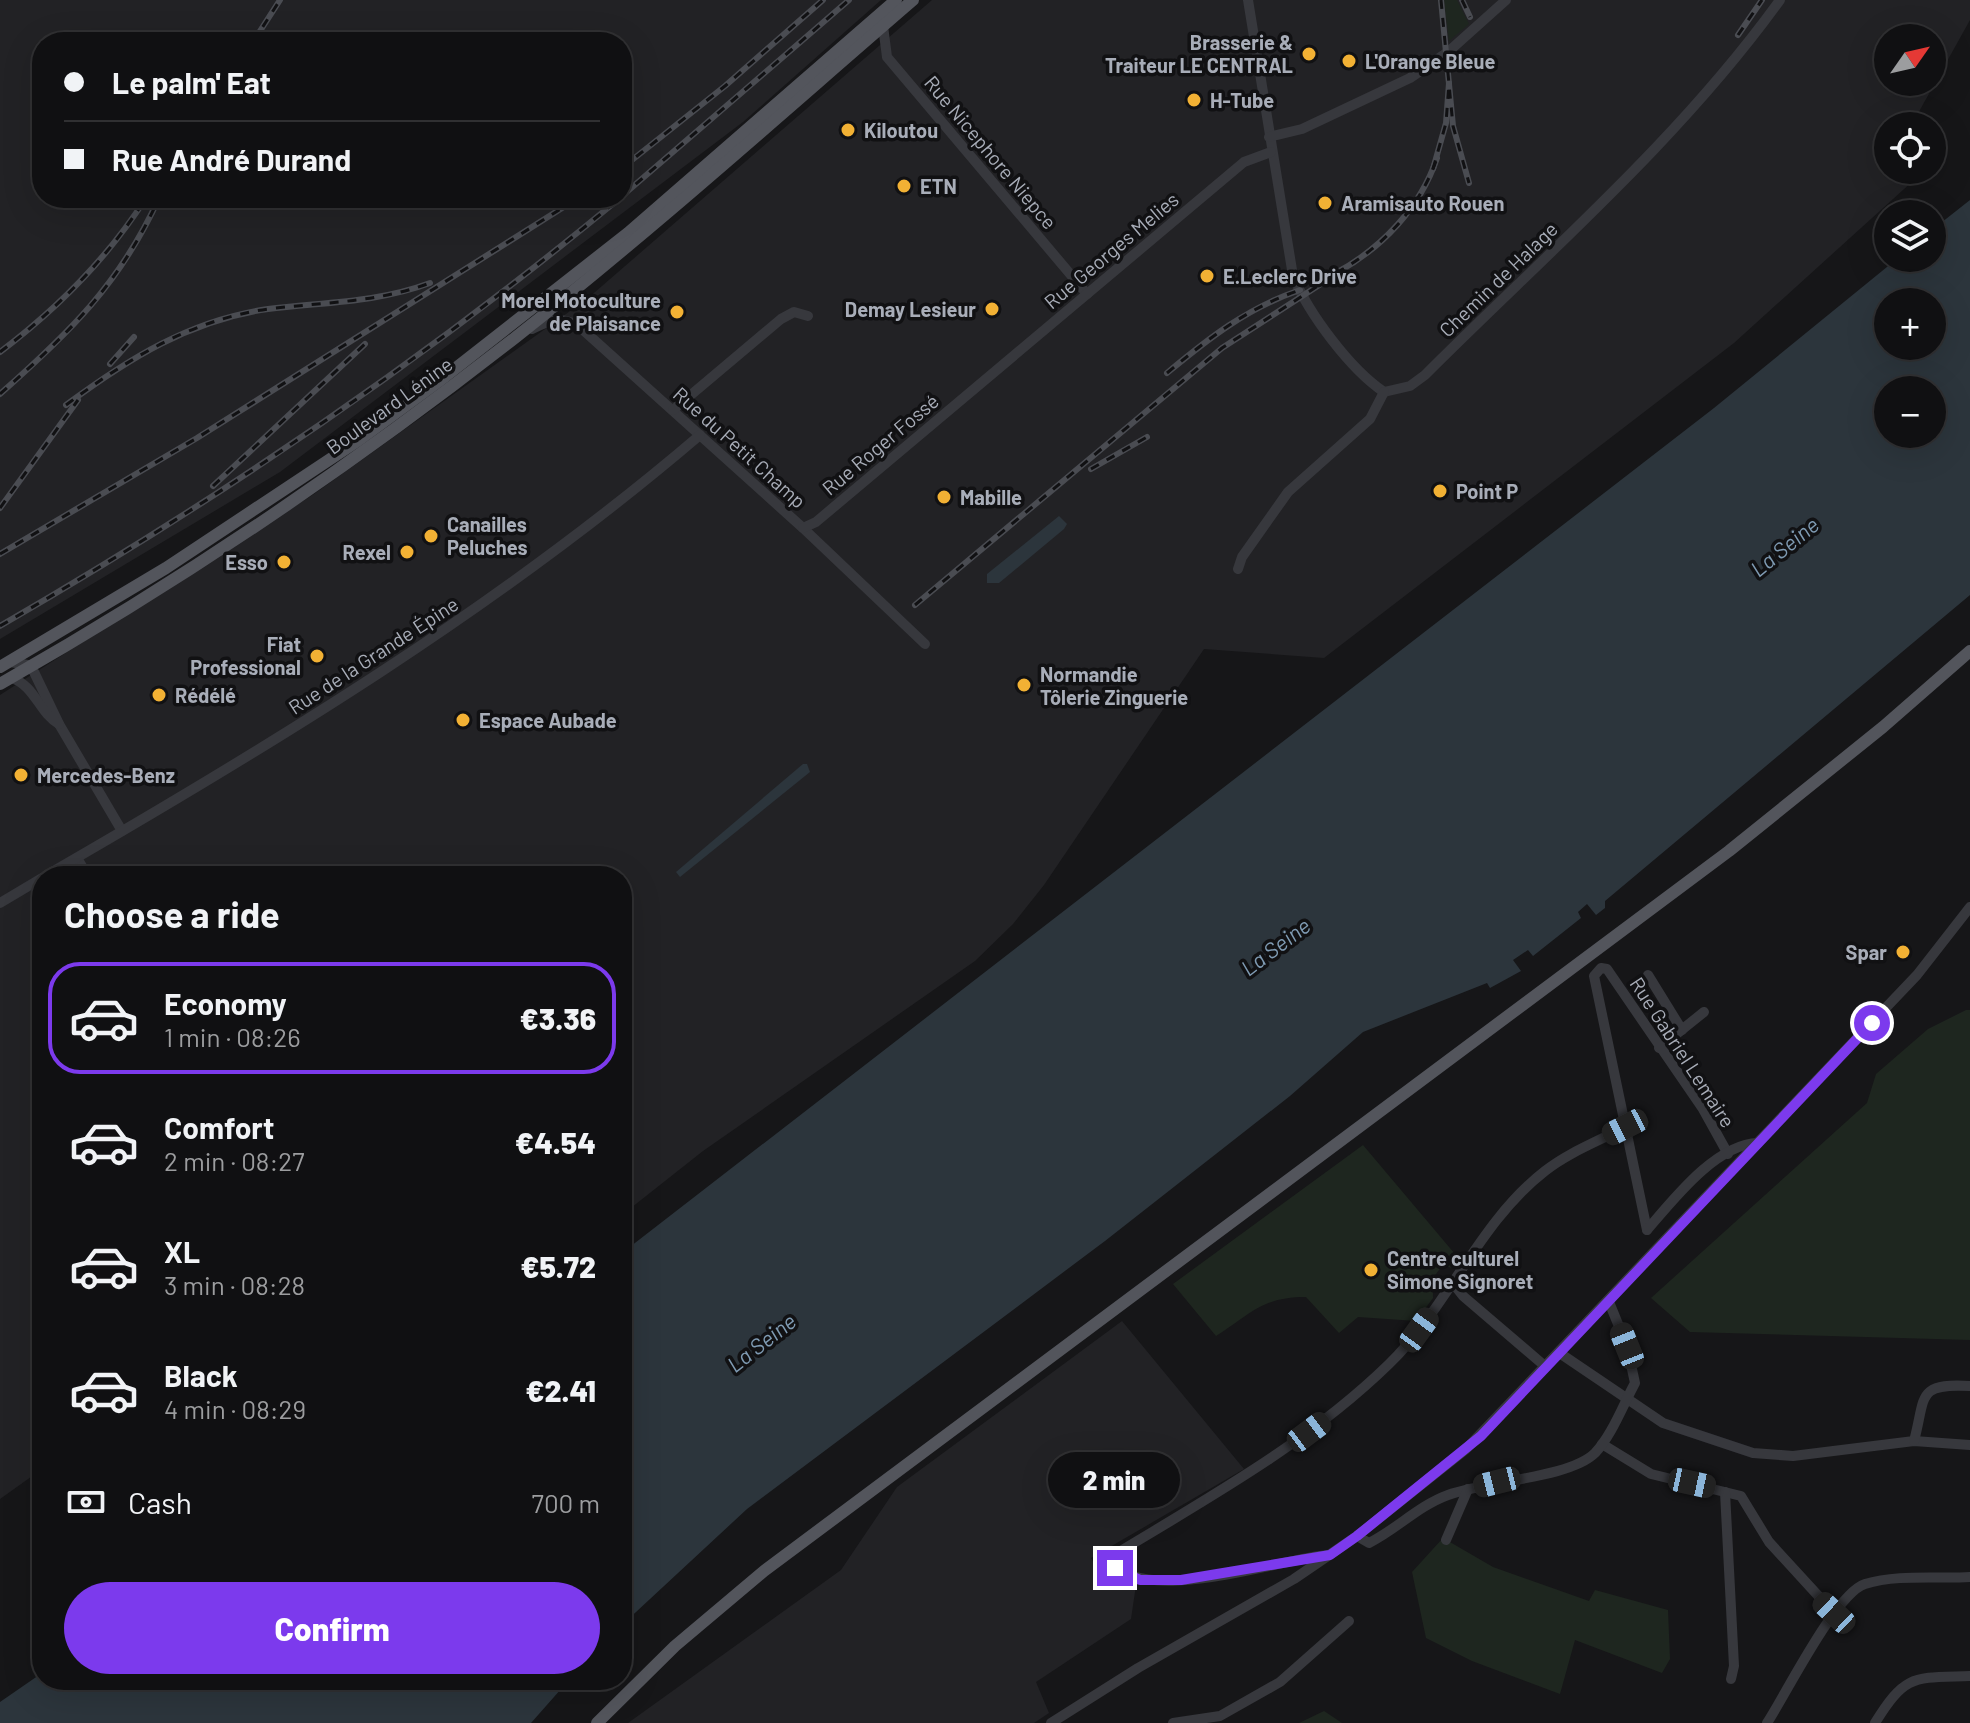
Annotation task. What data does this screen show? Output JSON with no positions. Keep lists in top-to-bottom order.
{
  "streets": {
    "main road": ["Boulevard Lénine"],
    "street": [
      "Rue Nicephore Niepce",
      "Rue Georges Melies",
      "Chemin de Halage",
      "Rue Roger Fossé",
      "Rue du Petit Champ",
      "Rue de la Grande Épine",
      "Rue Gabriel Lemaire"
    ]
  },
  "crossings": [
    ["Rue Nicephore Niepce", "Rue Georges Melies"],
    ["Rue Nicephore Niepce", "Boulevard Lénine"],
    ["Rue Georges Melies", "Rue Roger Fossé"],
    ["Boulevard Lénine", "Rue du Petit Champ"],
    ["Rue Roger Fossé", "Rue du Petit Champ"],
    ["Rue du Petit Champ", "Rue de la Grande Épine"]
  ],
  "water": ["La Seine"],
  "places": [
    "Brasserie & Traiteur LE CENTRAL",
    "L'Orange Bleue",
    "H-Tube",
    "Kiloutou",
    "ETN",
    "Aramisauto Rouen",
    "E.Leclerc Drive",
    "Demay Lesieur",
    "Morel Motoculture de Plaisance",
    "Point P",
    "Mabille",
    "Canailles Peluches",
    "Rexel",
    "Esso",
    "Fiat Professional",
    "Normandie Tôlerie Zinguerie",
    "Rédélé",
    "Espace Aubade",
    "Mercedes-Benz",
    "Spar",
    "Centre culturel Simone Signoret"
  ],
  "north": "top right",
  "page": {
    "map_buttons": ["+", "−"],
    "banner": ["Le palm' Eat", "Rue André Durand"],
    "heading": "Choose a ride",
    "list": [
      {
        "name": "Economy",
        "note": "1 min · 08:26",
        "value": "€3.36"
      },
      {
        "name": "Comfort",
        "note": "2 min · 08:27",
        "value": "€4.54"
      },
      {
        "name": "XL",
        "note": "3 min · 08:28",
        "value": "€5.72"
      },
      {
        "name": "Black",
        "note": "4 min · 08:29",
        "value": "€2.41"
      }
    ],
    "bubble": "2 min",
    "pay": ["Cash", "700 m"],
    "buttons": "Confirm"
  }
}
